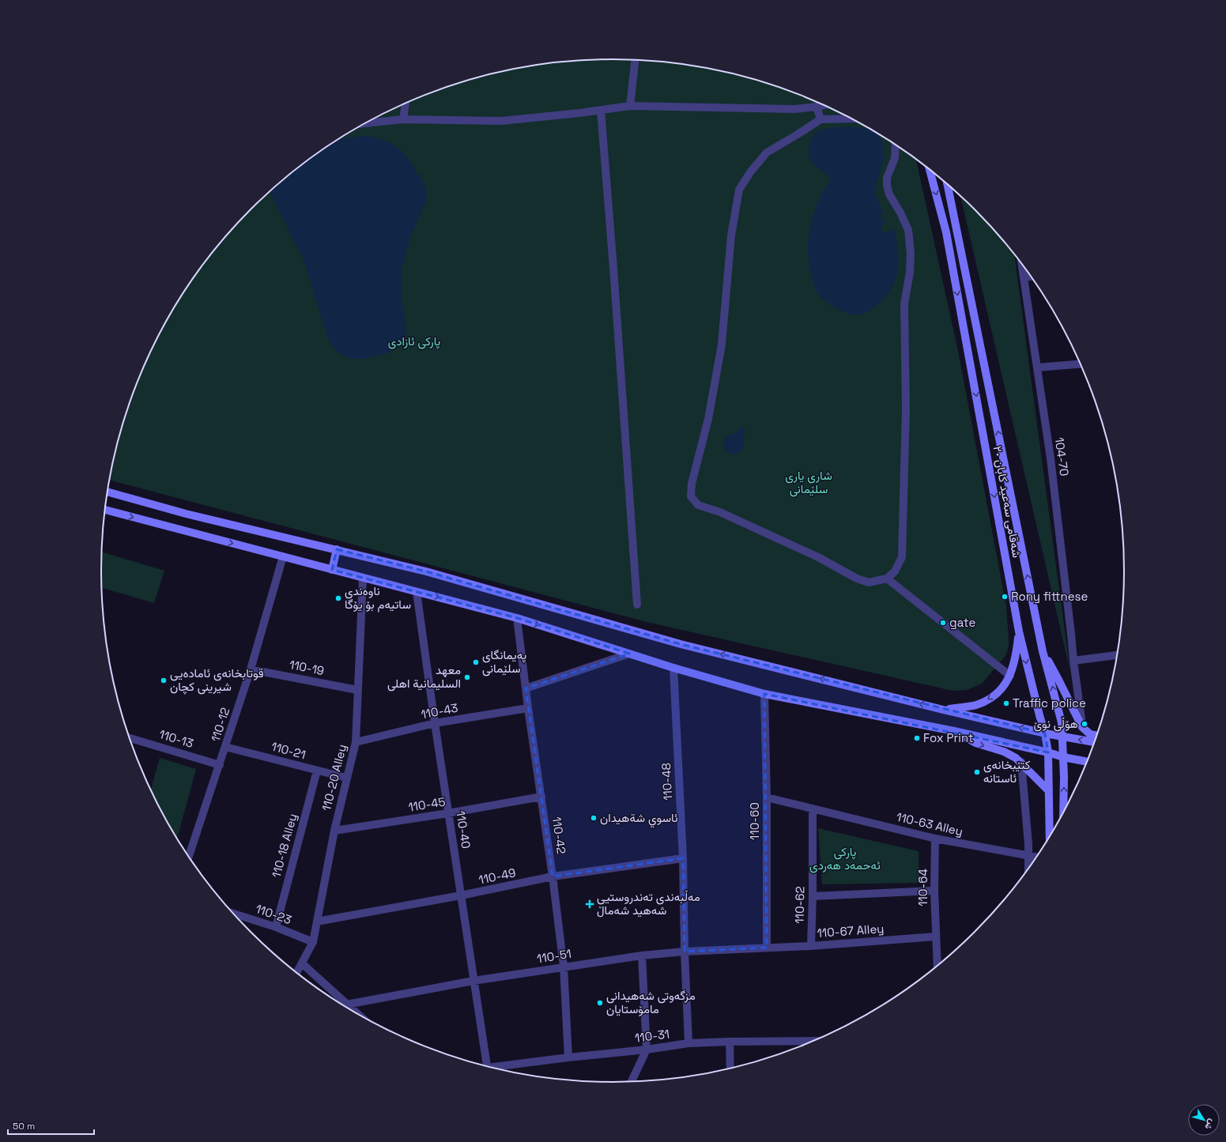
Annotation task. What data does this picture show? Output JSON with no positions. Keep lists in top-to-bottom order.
{
  "streets": {
    "main road": ["شەقامی سەعید کابان ٢٠"],
    "street": [
      "104-70",
      "110-19",
      "110-43",
      "110-12",
      "110-13",
      "110-21",
      "110-20 Alley",
      "110-48",
      "110-45",
      "110-60",
      "110-63 Alley",
      "110-40",
      "110-42",
      "110-18 Alley",
      "110-49",
      "110-64",
      "110-62",
      "110-23",
      "110-67 Alley",
      "110-51",
      "110-31"
    ]
  },
  "crossings": [
    ["110-19", "110-12"],
    ["110-19", "110-20 Alley"],
    ["110-43", "110-20 Alley"],
    ["110-43", "110-40"],
    ["110-43", "110-42"],
    ["110-12", "110-13"],
    ["110-12", "110-21"],
    ["110-21", "110-20 Alley"],
    ["110-21", "110-18 Alley"],
    ["110-20 Alley", "110-45"],
    ["110-20 Alley", "110-49"],
    ["110-20 Alley", "110-23"],
    ["110-48", "110-49"],
    ["110-48", "110-51"],
    ["110-48", "110-31"],
    ["110-45", "110-40"],
    ["110-45", "110-42"],
    ["110-60", "110-63 Alley"],
    ["110-60", "110-67 Alley"],
    ["110-60", "110-51"],
    ["110-63 Alley", "110-64"],
    ["110-63 Alley", "110-62"],
    ["110-40", "110-49"],
    ["110-40", "110-51"],
    ["110-42", "110-49"],
    ["110-42", "110-51"],
    ["110-42", "110-31"],
    ["110-18 Alley", "110-23"],
    ["110-64", "110-67 Alley"],
    ["110-62", "110-67 Alley"],
    ["110-67 Alley", "110-51"]
  ],
  "parks": ["پارکی ئازادی", "شاری یاری سلێمانی", "پارکی ئەحمەد هەردی"],
  "places": {
    "other": [
      "Rony fittnese",
      "ناوەندی ساتیەم بۆ یۆگا",
      "gate",
      "پەیمانگای سلێمانی",
      "معهد السلیمانیة اهلى",
      "قوتابخانەی ئامادەیی شیرینی کچان",
      "Traffic police",
      "ھۆڵی نوێ",
      "Fox Print",
      "کتێبخانەی ئاستانە",
      "ئاسوي شةهيدان",
      "مزگەوتی شەهیدانی مامۆستایان"
    ],
    "health": ["مەڵبەندی تەندروستیی شەهید شەماڵ"]
  },
  "scale_bar": "50 m",
  "north": "bottom right"
}
